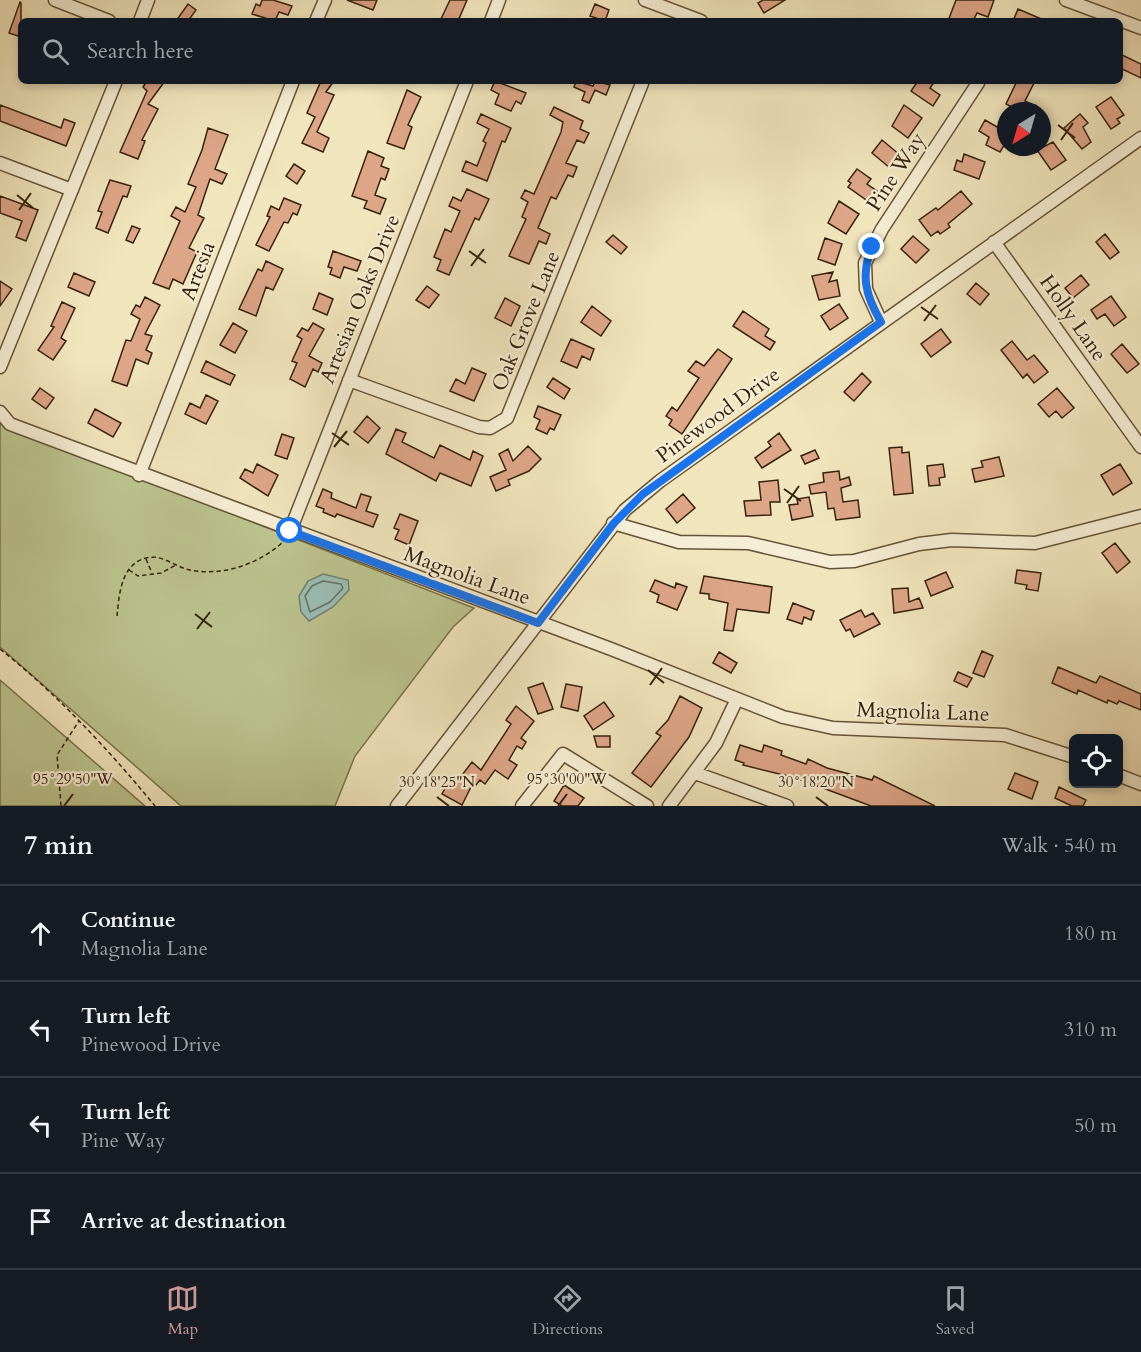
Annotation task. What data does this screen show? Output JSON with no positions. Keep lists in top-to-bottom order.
{
  "streets": {
    "street": [
      "Pine Way",
      "Artesia",
      "Artesian Oaks Drive",
      "Holly Lane",
      "Oak Grove Lane",
      "Pinewood Drive",
      "Magnolia Lane"
    ]
  },
  "crossings": [
    ["Pine Way", "Pinewood Drive"],
    ["Artesia", "Magnolia Lane"],
    ["Artesian Oaks Drive", "Oak Grove Lane"],
    ["Artesian Oaks Drive", "Magnolia Lane"],
    ["Holly Lane", "Pinewood Drive"],
    ["Pinewood Drive", "Magnolia Lane"]
  ],
  "north": "bottom left",
  "page": {
    "search": "Search here",
    "heading": ["7 min", "Walk · 540 m"],
    "list": [
      ["Continue", "Magnolia Lane", "180 m"],
      ["Turn left", "Pinewood Drive", "310 m"],
      ["Turn left", "Pine Way", "50 m"],
      "Arrive at destination"
    ],
    "nav": ["Map", "Directions", "Saved"]
  },
  "coordinates": [
    "95°29'50\"W",
    "95°30'00\"W",
    "30°18'25\"N",
    "30°18'20\"N"
  ]
}
